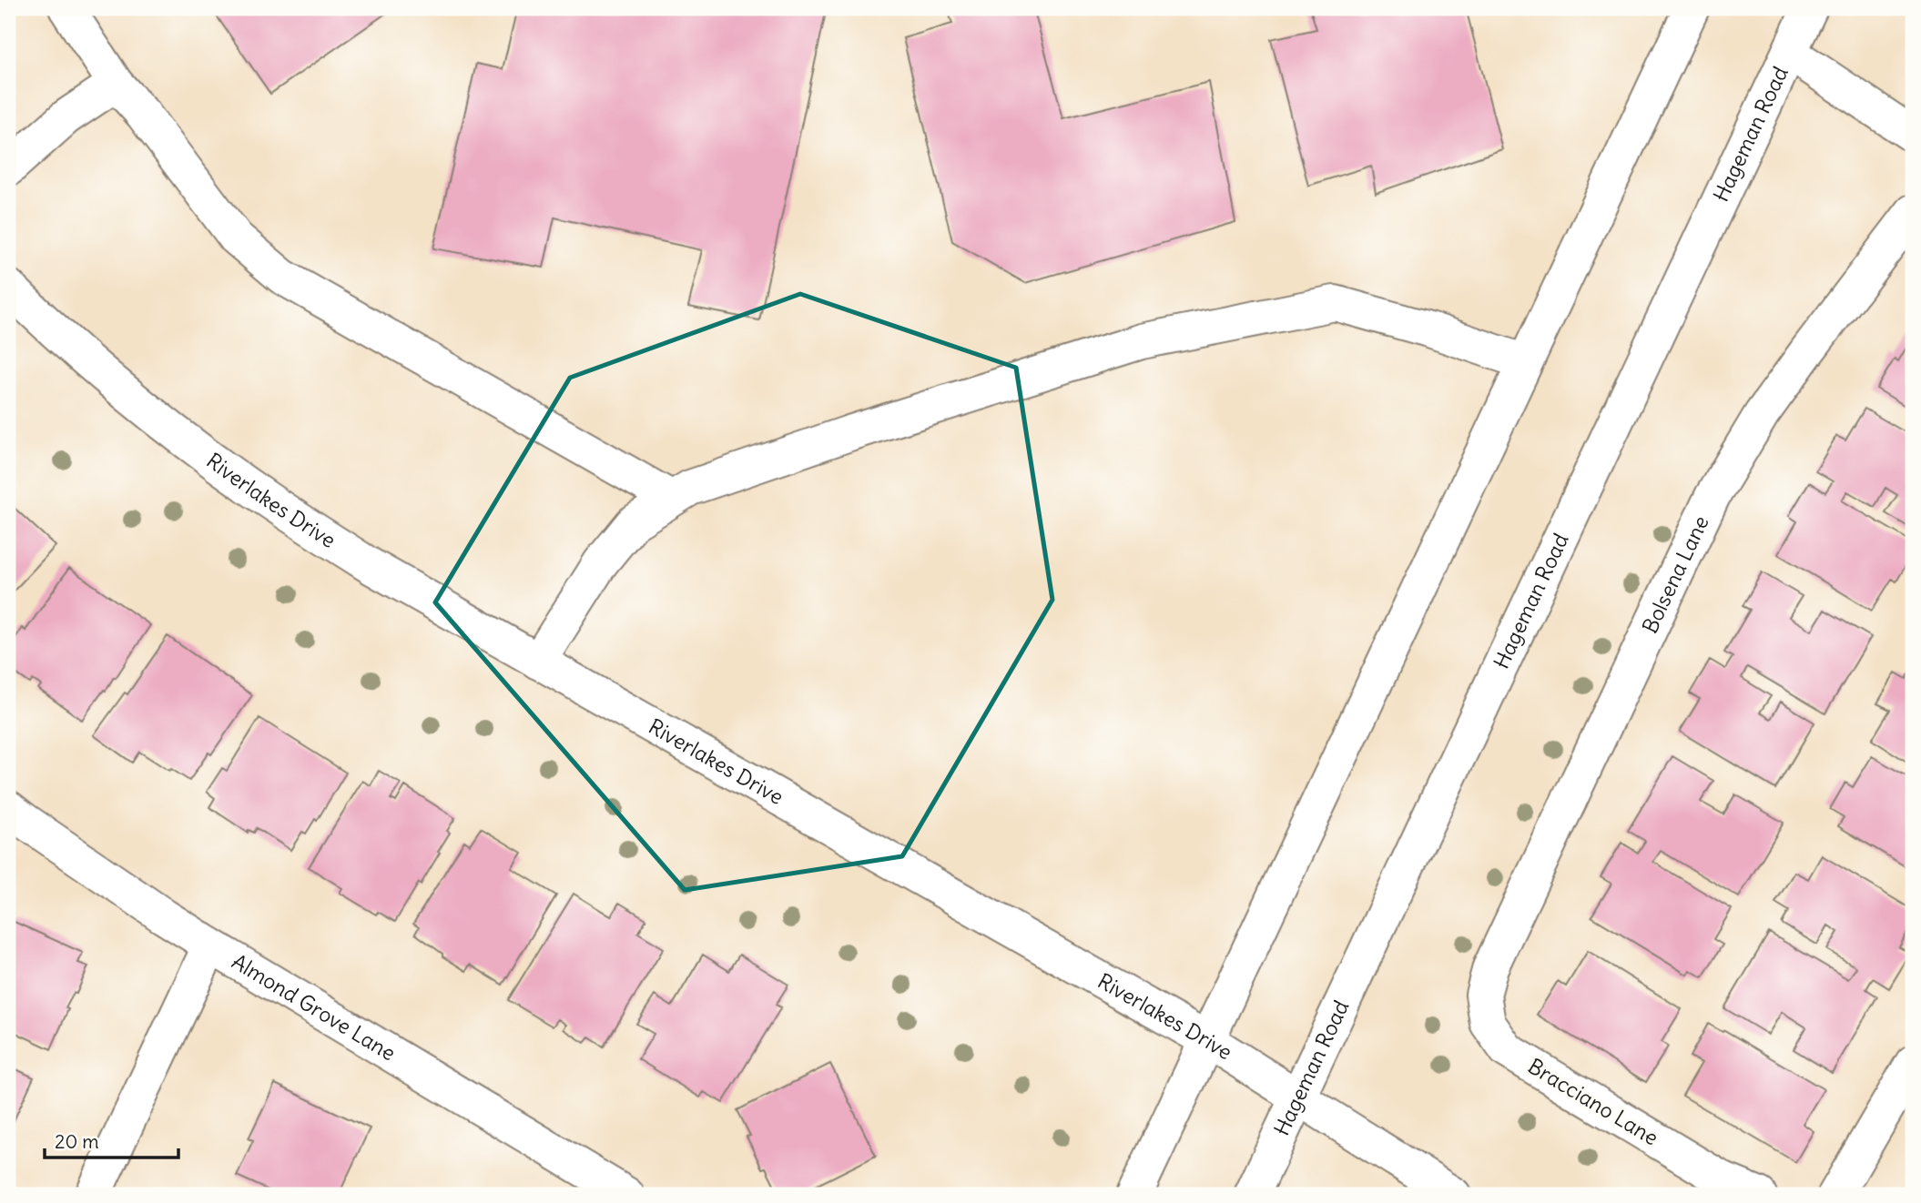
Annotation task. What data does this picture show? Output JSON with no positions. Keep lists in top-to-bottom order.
{
  "streets": {
    "main road": [
      "Hageman Road",
      "Riverlakes Drive",
      "Bolsena Lane",
      "Almond Grove Lane",
      "Bracciano Lane"
    ]
  },
  "crossings": [
    ["Hageman Road", "Riverlakes Drive"],
    ["Bolsena Lane", "Bracciano Lane"]
  ],
  "scale_bar": "20 m"
}
